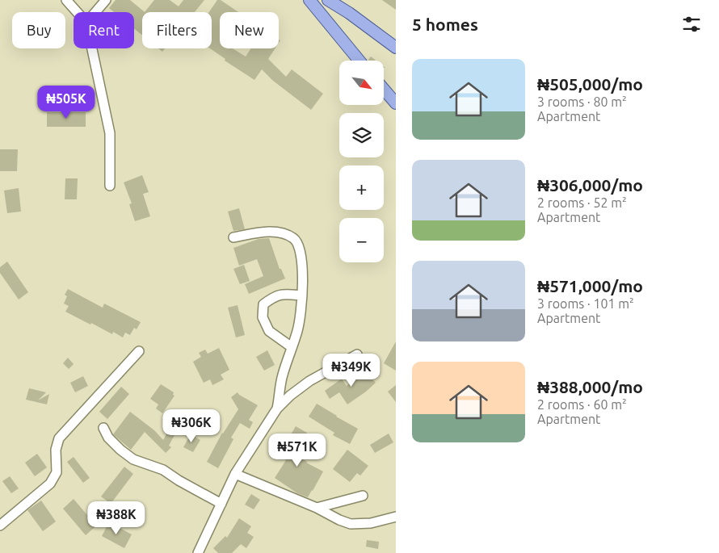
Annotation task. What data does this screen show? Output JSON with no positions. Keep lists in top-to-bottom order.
{
  "north": "bottom right",
  "page": {
    "heading": "5 homes",
    "chip": [
      "Buy",
      "Rent",
      "Filters",
      "New"
    ],
    "list": [
      {
        "name": "₦505,000/mo",
        "note": "3 rooms · 80 m² · Apartment"
      },
      {
        "name": "₦306,000/mo",
        "note": "2 rooms · 52 m² · Apartment"
      },
      {
        "name": "₦571,000/mo",
        "note": "3 rooms · 101 m² · Apartment"
      },
      {
        "name": "₦388,000/mo",
        "note": "2 rooms · 60 m² · Apartment"
      }
    ],
    "map_buttons": ["+", "−"],
    "price": [
      "₦505K",
      "₦349K",
      "₦306K",
      "₦571K",
      "₦388K"
    ]
  }
}
